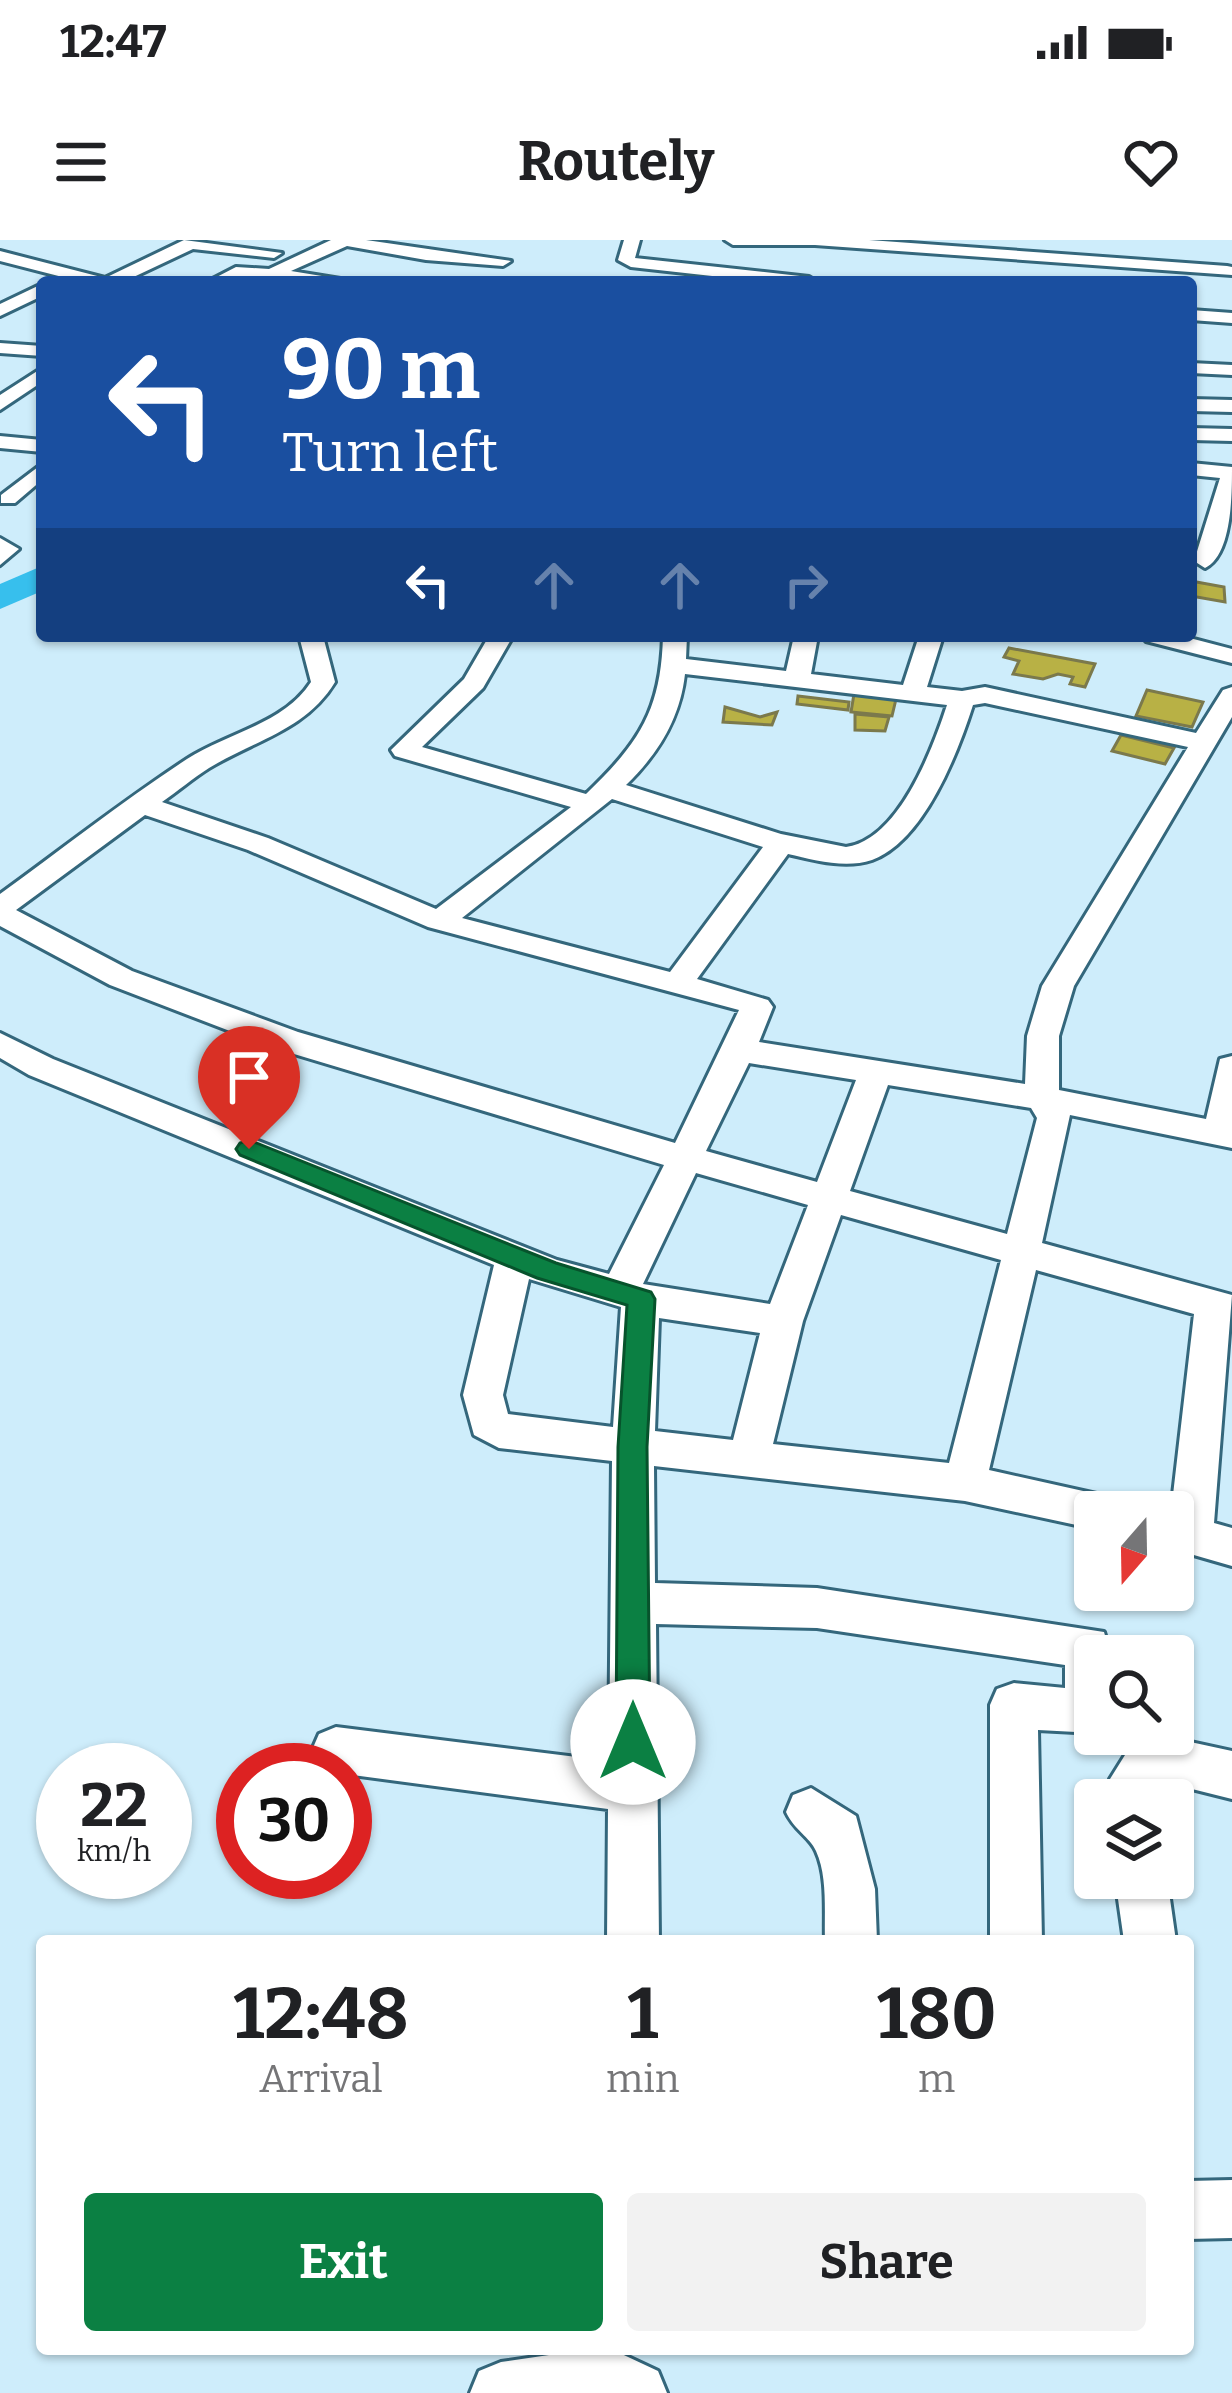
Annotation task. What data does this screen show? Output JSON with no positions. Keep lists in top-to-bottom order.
{
  "north": "bottom",
  "page": {
    "status": "12:47",
    "header": "Routely",
    "turn": ["90 m", "Turn left"],
    "speed": "22 km/h",
    "limit": "30",
    "eta": [
      "12:48",
      "Arrival",
      "1",
      "min",
      "180",
      "m"
    ],
    "buttons": ["Exit", "Share"]
  }
}
